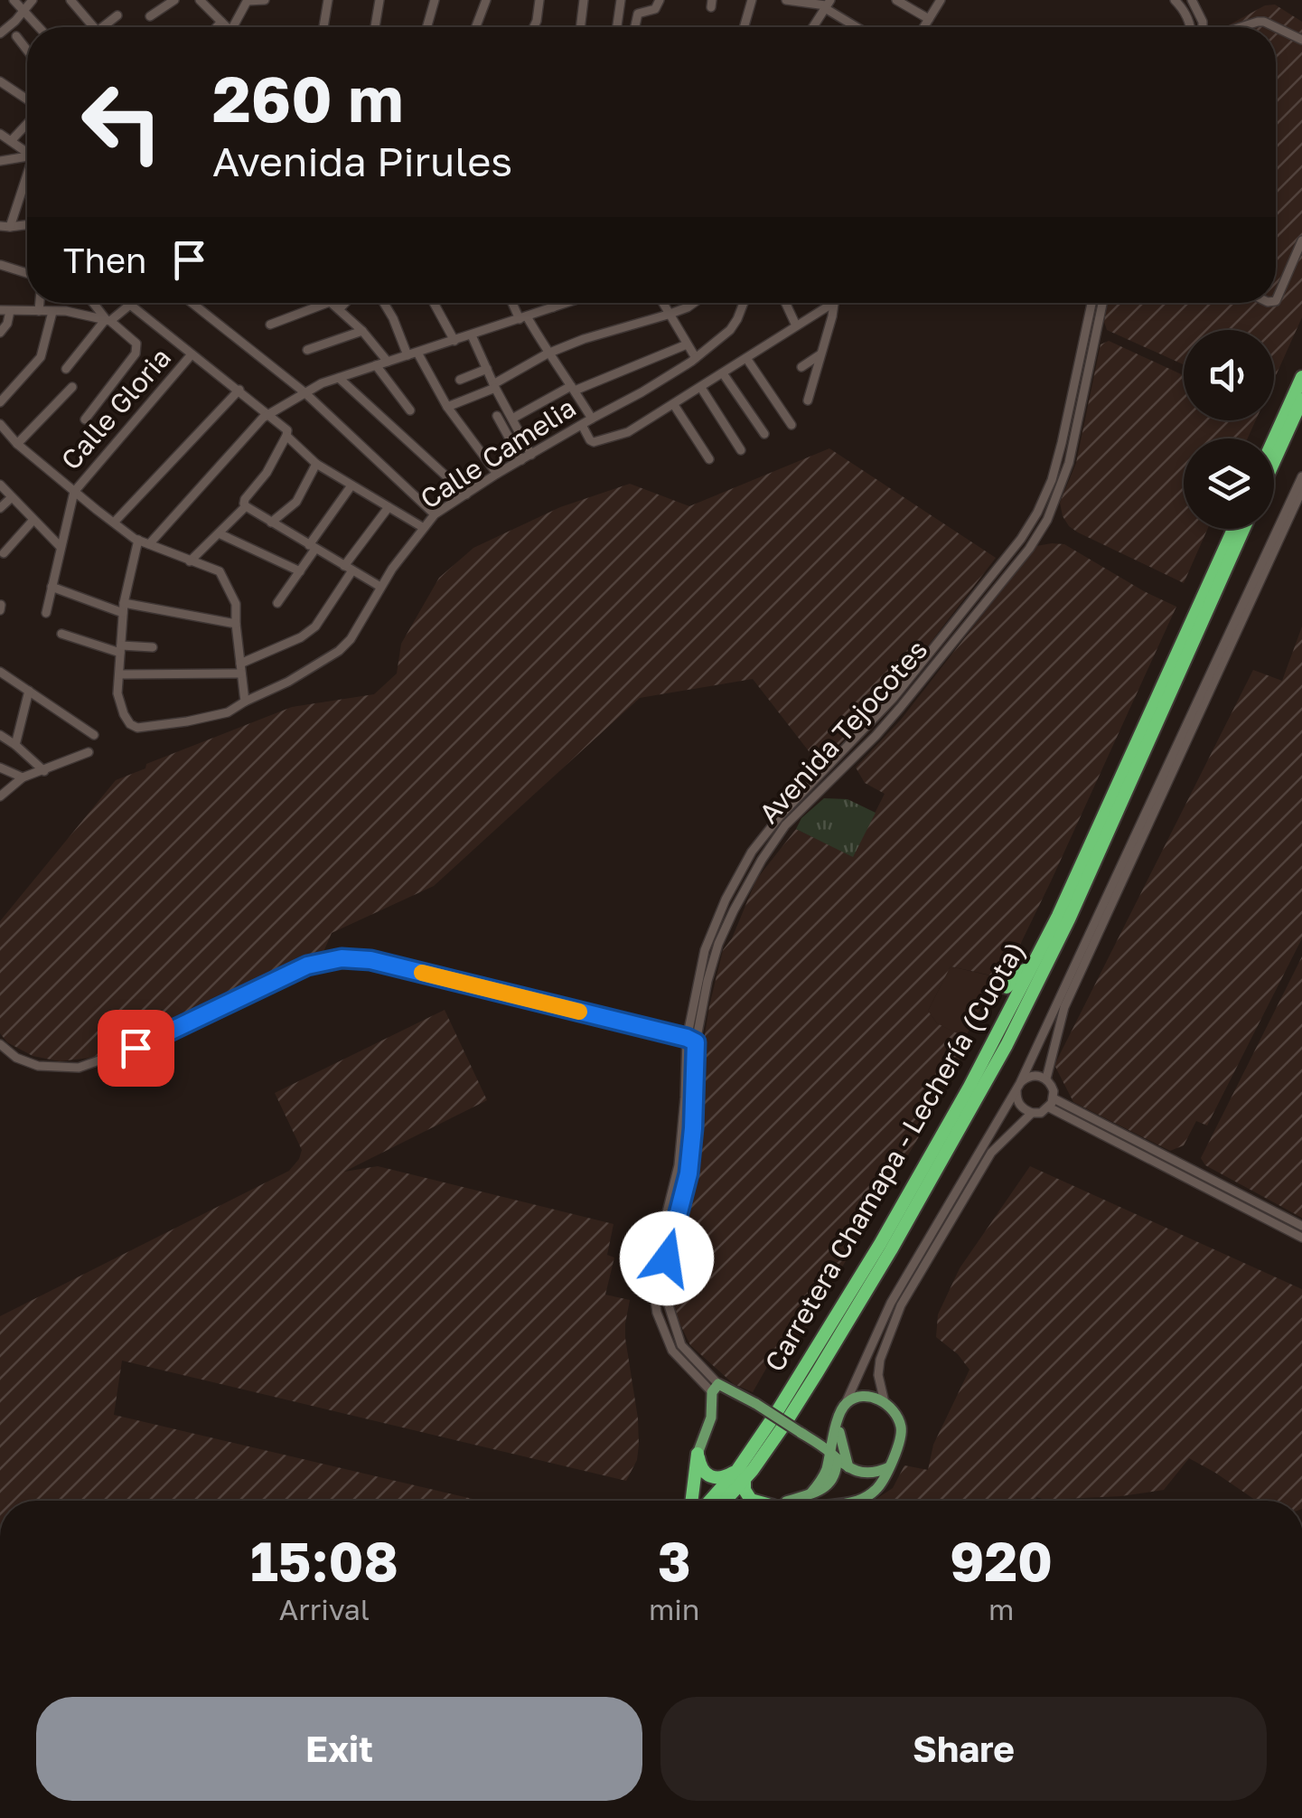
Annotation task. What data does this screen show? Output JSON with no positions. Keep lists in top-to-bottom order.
{
  "streets": {
    "highway": ["Carretera Chamapa - Lechería (Cuota)"],
    "main road": ["Avenida Tejocotes"],
    "street": ["Calle Gloria", "Calle Camelia"]
  },
  "page": {
    "turn": ["260 m", "Avenida Pirules"],
    "then": "Then",
    "eta": [
      "15:08",
      "Arrival",
      "3",
      "min",
      "920",
      "m"
    ],
    "buttons": ["Exit", "Share"]
  }
}
